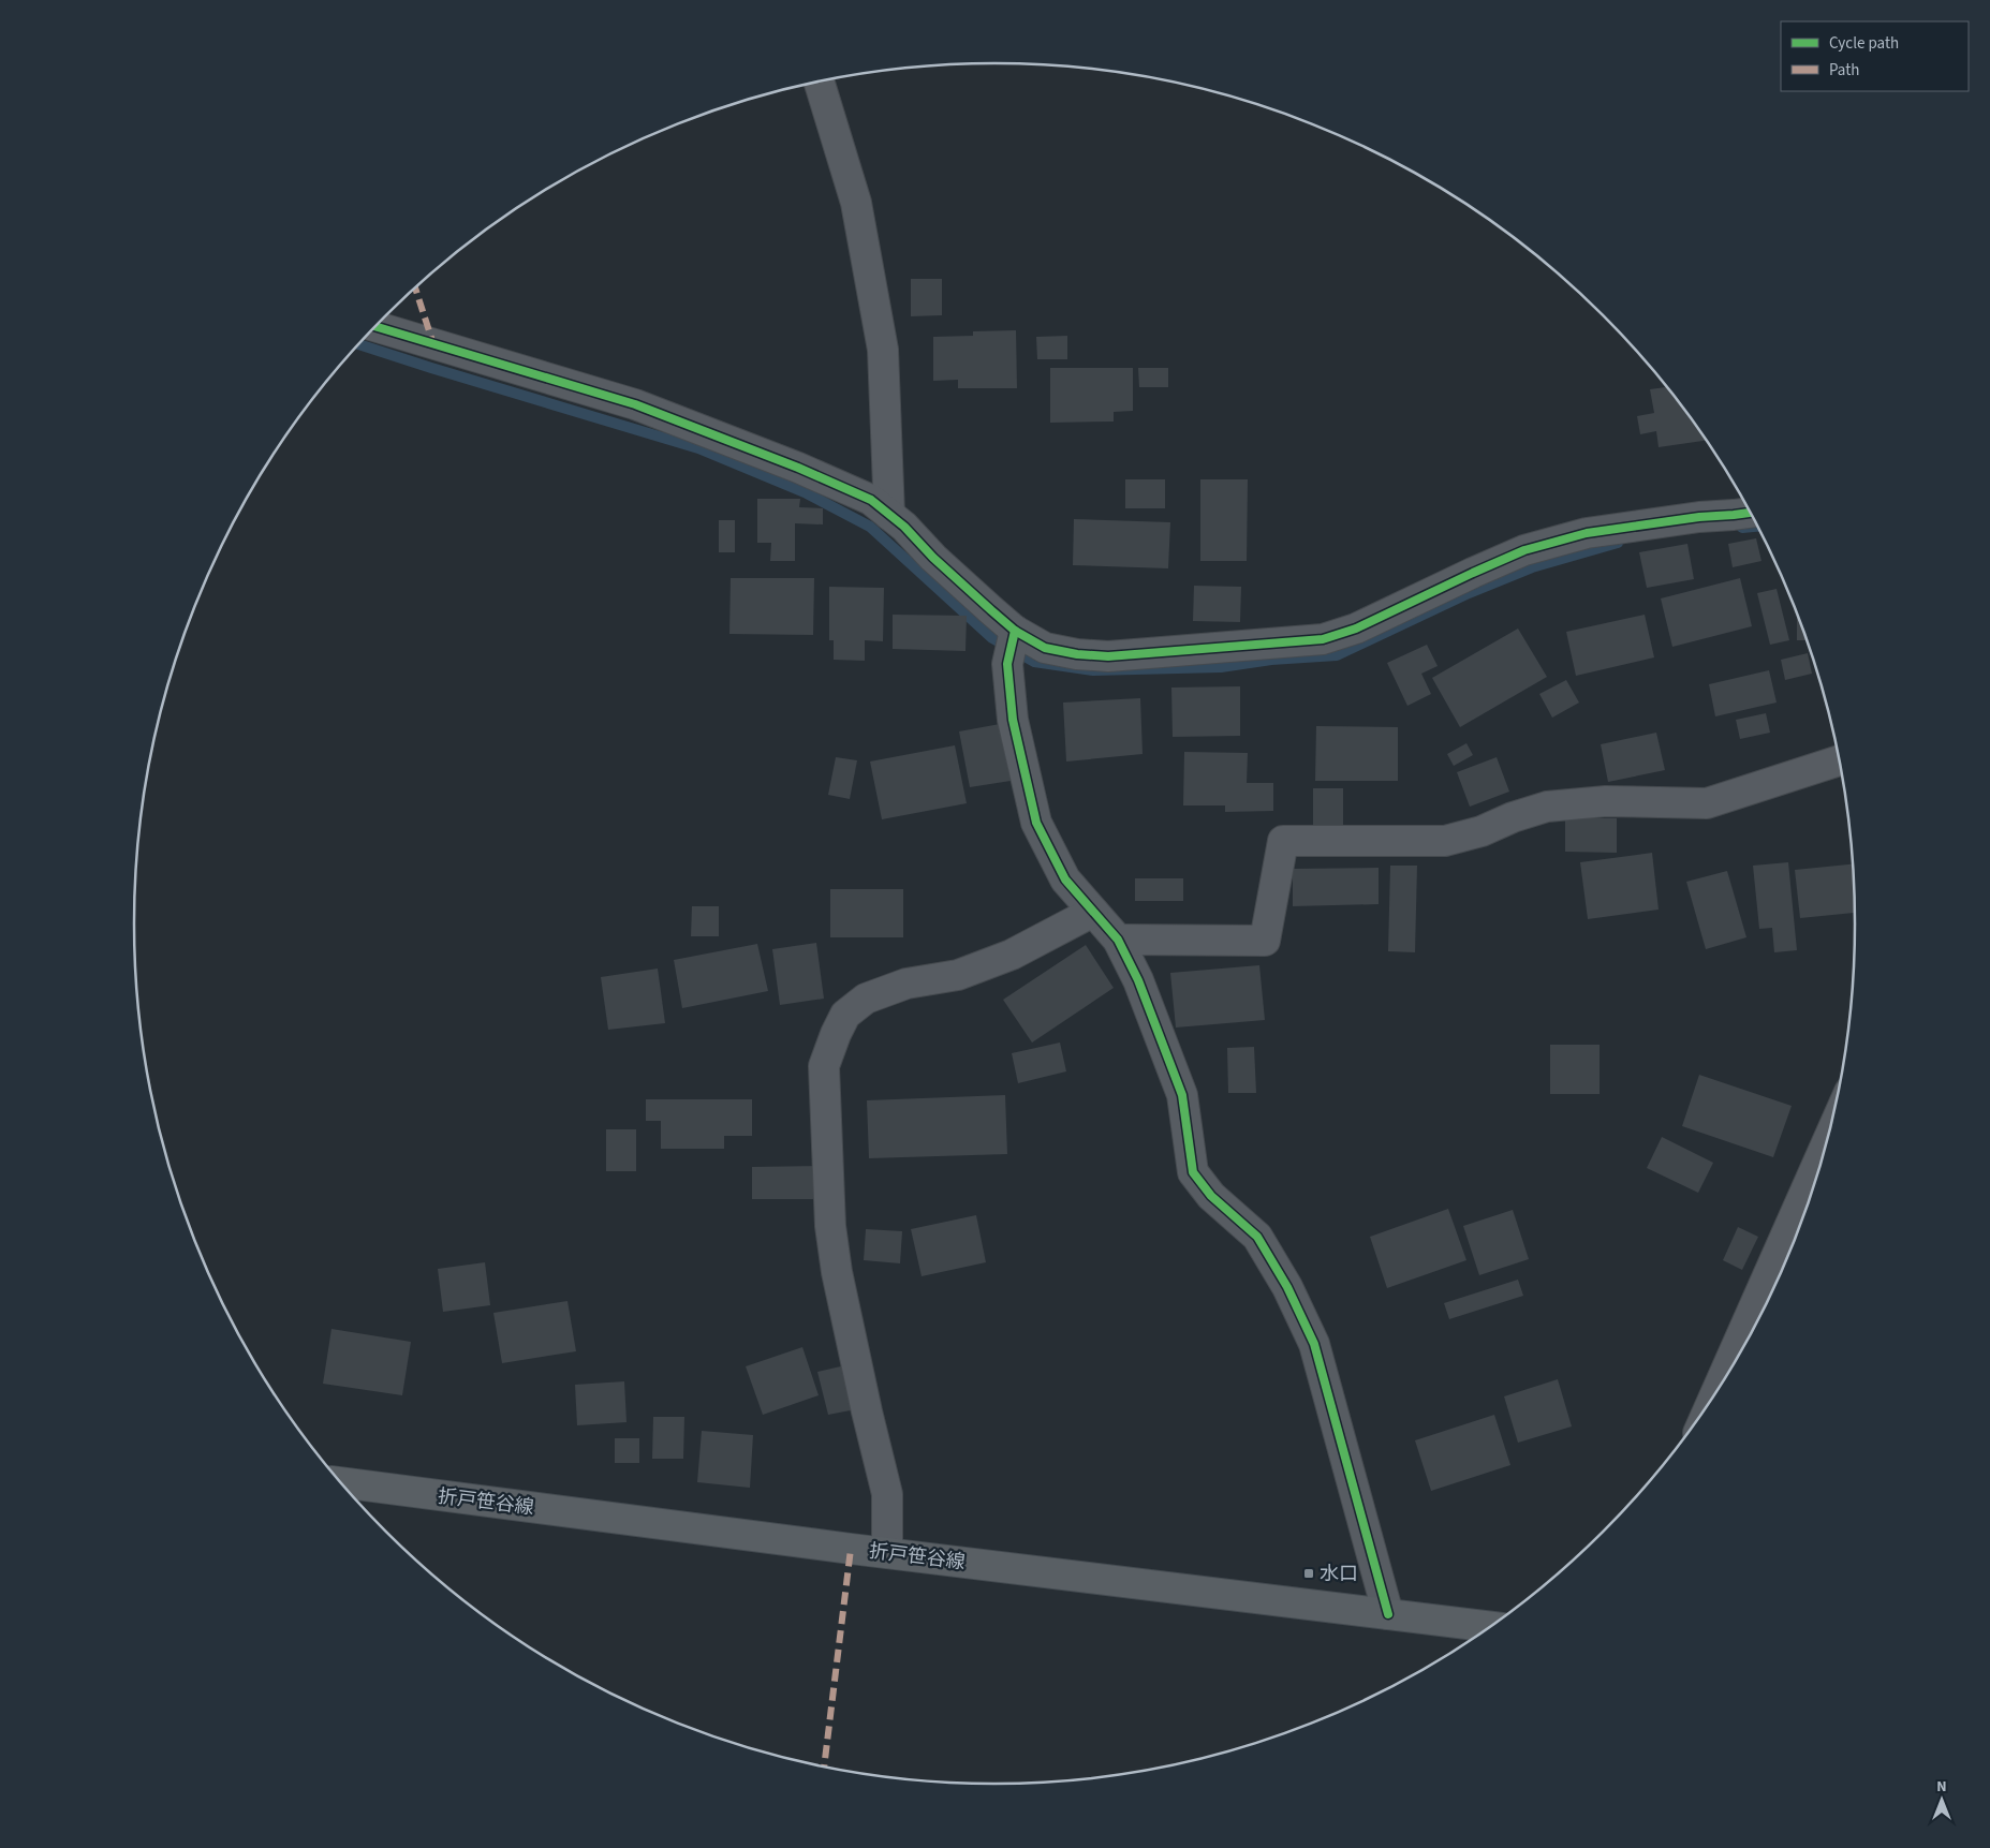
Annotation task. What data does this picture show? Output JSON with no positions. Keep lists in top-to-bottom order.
{
  "streets": {
    "main road": ["折戸笹谷線"]
  },
  "places": {
    "transit": ["水口"]
  },
  "legend": ["Cycle path", "Path"],
  "north": "top"
}
